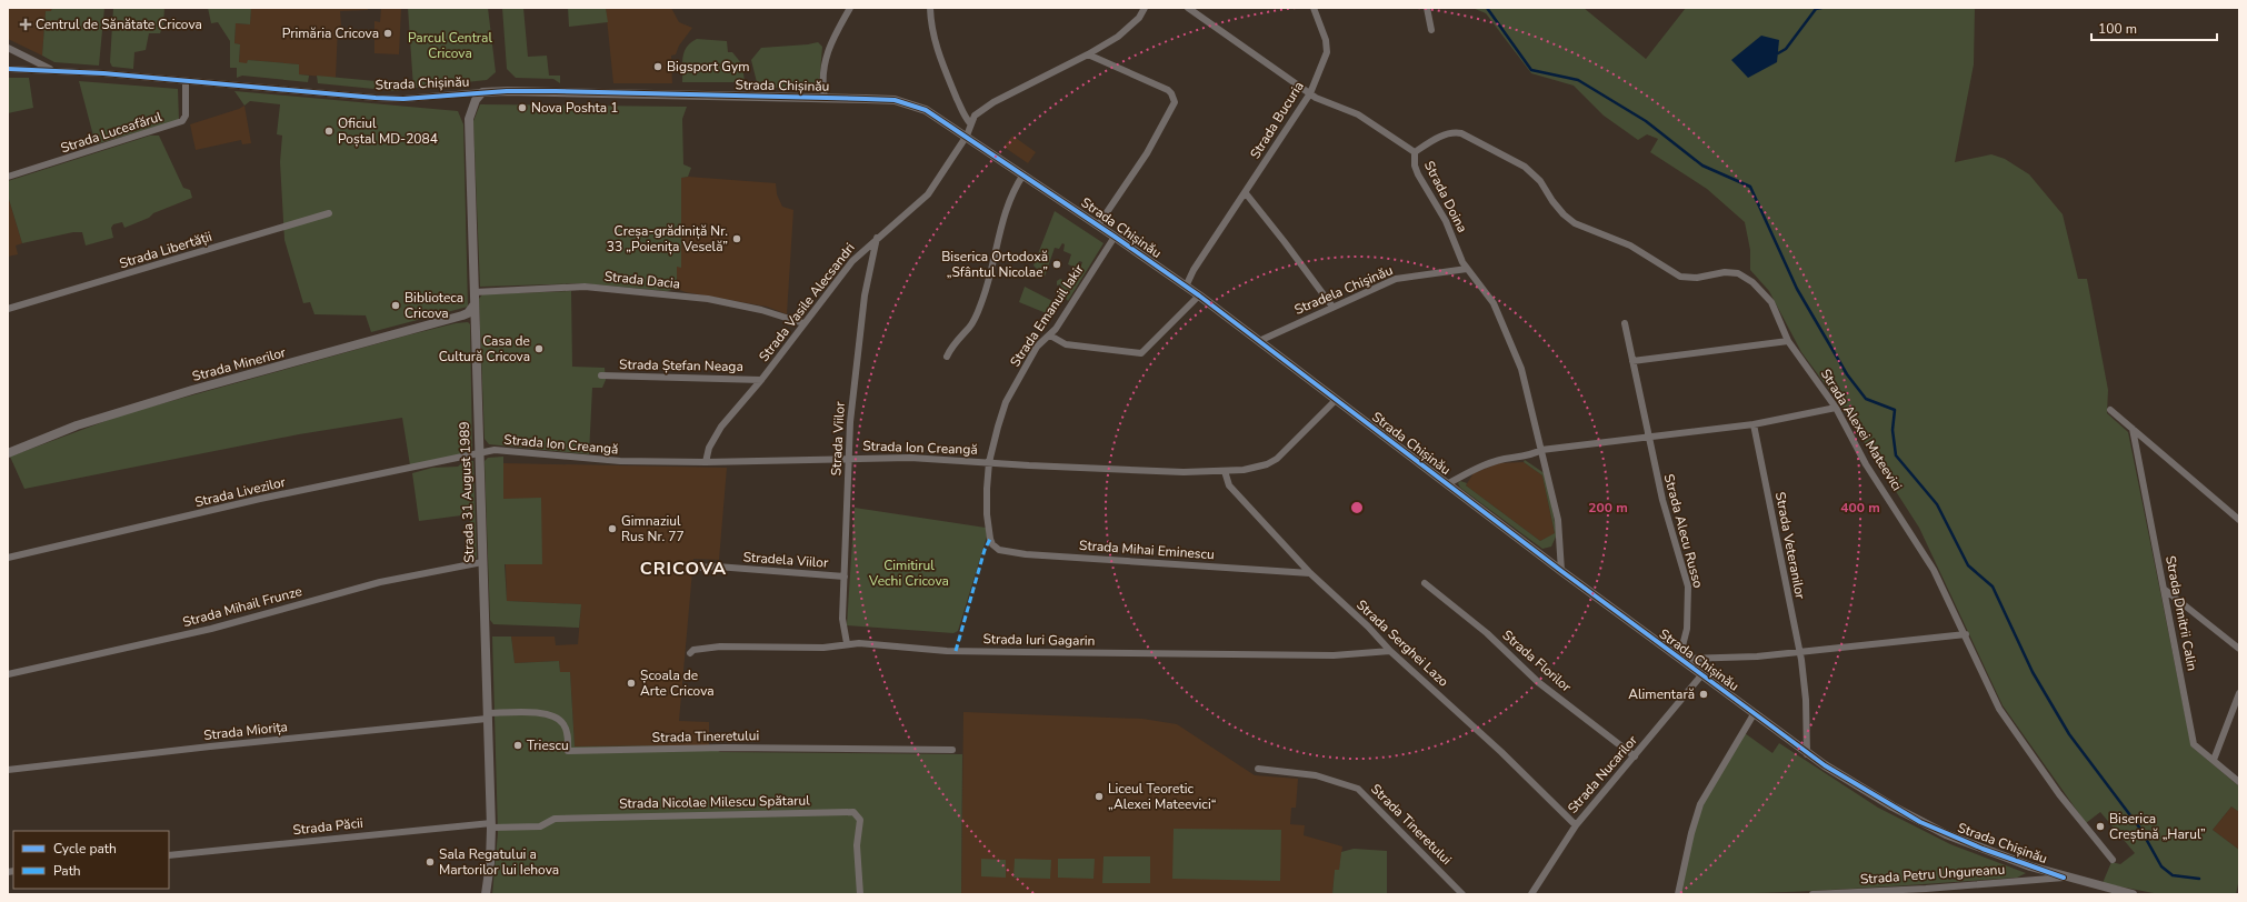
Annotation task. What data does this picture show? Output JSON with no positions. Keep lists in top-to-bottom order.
{
  "streets": {
    "street": [
      "Strada Chișinău",
      "Strada Bucuria",
      "Strada Luceafărul",
      "Strada Doina",
      "Strada Libertății",
      "Strada Dacia",
      "Stradela Chişinău",
      "Strada Vasile Alecsandri",
      "Strada Emanuil Iakir",
      "Strada Minerilor",
      "Strada Ștefan Neaga",
      "Strada Alexei Mateevici",
      "Strada Viilor",
      "Strada Ion Creangă",
      "Strada Livezilor",
      "Strada 31 August 1989",
      "Strada Alecu Russo",
      "Strada Veteranilor",
      "Strada Mihai Eminescu",
      "Stradela Viilor",
      "Strada Mihail Frunze",
      "Strada Dmitrii Calin",
      "Strada Iuri Gagarin",
      "Strada Serghei Lazo",
      "Strada Florilor",
      "Strada Miorița",
      "Strada Tineretului",
      "Strada Nucarilor",
      "Strada Nicolae Milescu Spătarul",
      "Strada Păcii",
      "Strada Petru Ungureanu"
    ]
  },
  "crossings": [
    ["Strada Chișinău", "Strada Bucuria"],
    ["Strada Chișinău", "Strada Luceafărul"],
    ["Strada Chișinău", "Strada Doina"],
    ["Strada Chișinău", "Stradela Chişinău"],
    ["Strada Chișinău", "Strada Vasile Alecsandri"],
    ["Strada Chișinău", "Strada Emanuil Iakir"],
    ["Strada Chișinău", "Strada Ion Creangă"],
    ["Strada Chișinău", "Strada 31 August 1989"],
    ["Strada Chișinău", "Strada Alecu Russo"],
    ["Strada Chișinău", "Strada Veteranilor"],
    ["Strada Chișinău", "Strada Nucarilor"],
    ["Strada Chișinău", "Strada Petru Ungureanu"],
    ["Strada Bucuria", "Strada Doina"],
    ["Strada Doina", "Stradela Chişinău"],
    ["Strada Doina", "Strada Alexei Mateevici"],
    ["Strada Dacia", "Strada Vasile Alecsandri"],
    ["Strada Dacia", "Strada 31 August 1989"],
    ["Strada Vasile Alecsandri", "Strada Ștefan Neaga"],
    ["Strada Vasile Alecsandri", "Strada Viilor"],
    ["Strada Vasile Alecsandri", "Strada Ion Creangă"],
    ["Strada Emanuil Iakir", "Strada Ion Creangă"],
    ["Strada Emanuil Iakir", "Strada Mihai Eminescu"],
    ["Strada Minerilor", "Strada 31 August 1989"],
    ["Strada Viilor", "Strada Ion Creangă"],
    ["Strada Viilor", "Stradela Viilor"],
    ["Strada Viilor", "Strada Iuri Gagarin"],
    ["Strada Ion Creangă", "Strada Livezilor"],
    ["Strada Ion Creangă", "Strada 31 August 1989"],
    ["Strada Ion Creangă", "Strada Serghei Lazo"],
    ["Strada Livezilor", "Strada 31 August 1989"],
    ["Strada 31 August 1989", "Strada Mihail Frunze"],
    ["Strada 31 August 1989", "Strada Miorița"],
    ["Strada 31 August 1989", "Strada Tineretului"],
    ["Strada 31 August 1989", "Strada Nicolae Milescu Spătarul"],
    ["Strada 31 August 1989", "Strada Păcii"],
    ["Strada Mihai Eminescu", "Strada Serghei Lazo"],
    ["Strada Iuri Gagarin", "Strada Serghei Lazo"],
    ["Strada Serghei Lazo", "Strada Nucarilor"],
    ["Strada Florilor", "Strada Nucarilor"],
    ["Strada Miorița", "Strada Tineretului"],
    ["Strada Nicolae Milescu Spătarul", "Strada Păcii"]
  ],
  "districts": ["CRICOVA"],
  "parks": ["Parcul Central Cricova", "Cimitirul Vechi Cricova"],
  "places": {
    "health": ["Centrul de Sănătate Cricova"],
    "other": [
      "Primăria Cricova",
      "Bigsport Gym",
      "Nova Poshta 1",
      "Oficiul Poștal MD-2084",
      "Creșa-grădiniță Nr. 33 „Poienița Veselă”",
      "Biserica Ortodoxă „Sfântul Nicolae”",
      "Biblioteca Cricova",
      "Casa de Cultură Cricova",
      "Gimnaziul Rus Nr. 77",
      "Școala de Arte Cricova",
      "Alimentară",
      "Triescu",
      "Liceul Teoretic „Alexei Mateevici“",
      "Biserica Creștină „Harul”",
      "Sala Regatului a Martorilor lui Iehova"
    ]
  },
  "legend": ["Cycle path", "Path"],
  "scale_bar": "100 m",
  "rings": ["200 m", "400 m"]
}
